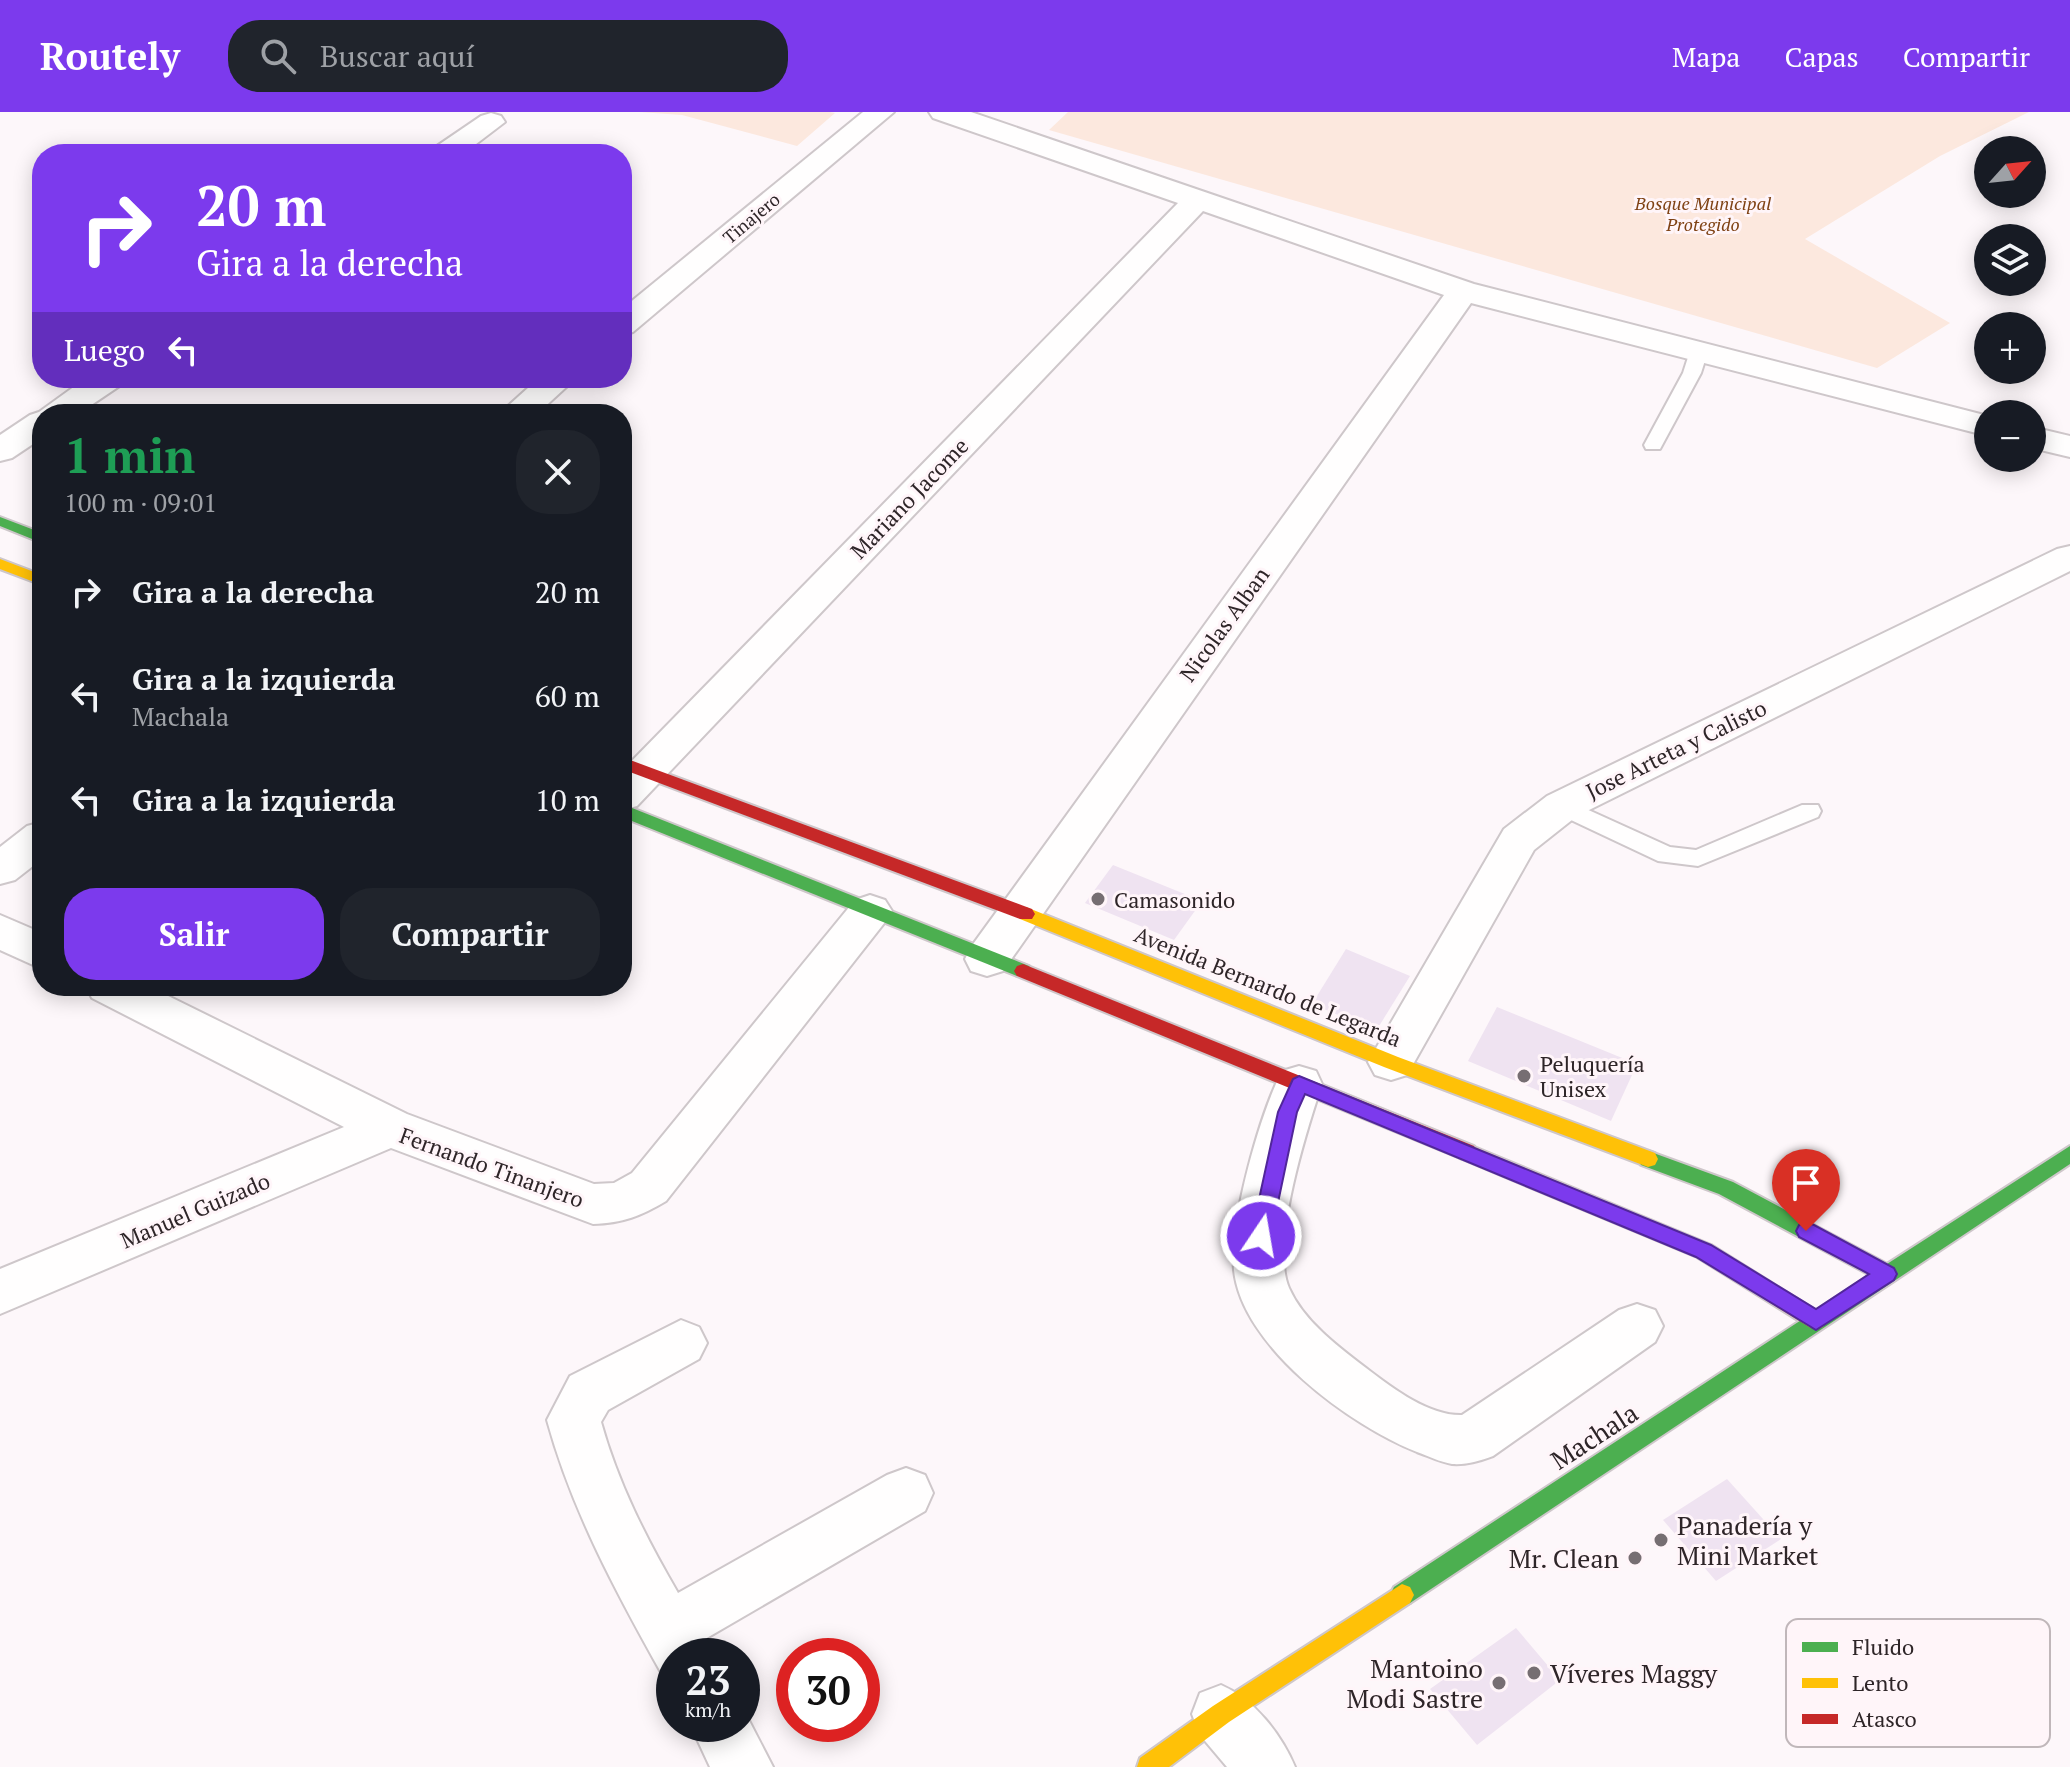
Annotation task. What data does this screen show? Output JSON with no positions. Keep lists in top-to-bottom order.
{
  "streets": {
    "street": [
      "Tinajero",
      "Mariano Jacome",
      "Nicolas Alban",
      "Jose Arteta y Calisto",
      "Avenida Bernardo de Legarda",
      "Fernando Tinanjero",
      "Manuel Guizado",
      "Machala"
    ]
  },
  "crossings": [
    ["Nicolas Alban", "Avenida Bernardo de Legarda"],
    ["Jose Arteta y Calisto", "Avenida Bernardo de Legarda"],
    ["Avenida Bernardo de Legarda", "Machala"],
    ["Fernando Tinanjero", "Manuel Guizado"]
  ],
  "parks": ["Bosque Municipal Protegido"],
  "places": [
    "Camasonido",
    "Peluquería Unisex",
    "Panadería y Mini Market",
    "Mr. Clean",
    "Víveres Maggy",
    "Mantoino Modi Sastre"
  ],
  "legend": ["Fluido", "Lento", "Atasco"],
  "north": "top right",
  "page": {
    "header": "Routely",
    "search": "Buscar aquí",
    "nav": ["Mapa", "Capas", "Compartir"],
    "map_buttons": ["+", "−"],
    "turn": ["20 m", "Gira a la derecha"],
    "then": "Luego",
    "heading": ["1 min", "100 m · 09:01"],
    "list": [
      {
        "name": "Gira a la derecha",
        "value": "20 m"
      },
      {
        "name": "Gira a la izquierda",
        "note": "Machala",
        "value": "60 m"
      },
      {
        "name": "Gira a la izquierda",
        "value": "10 m"
      }
    ],
    "buttons": ["Salir", "Compartir"],
    "speed": "23 km/h",
    "limit": "30"
  }
}
